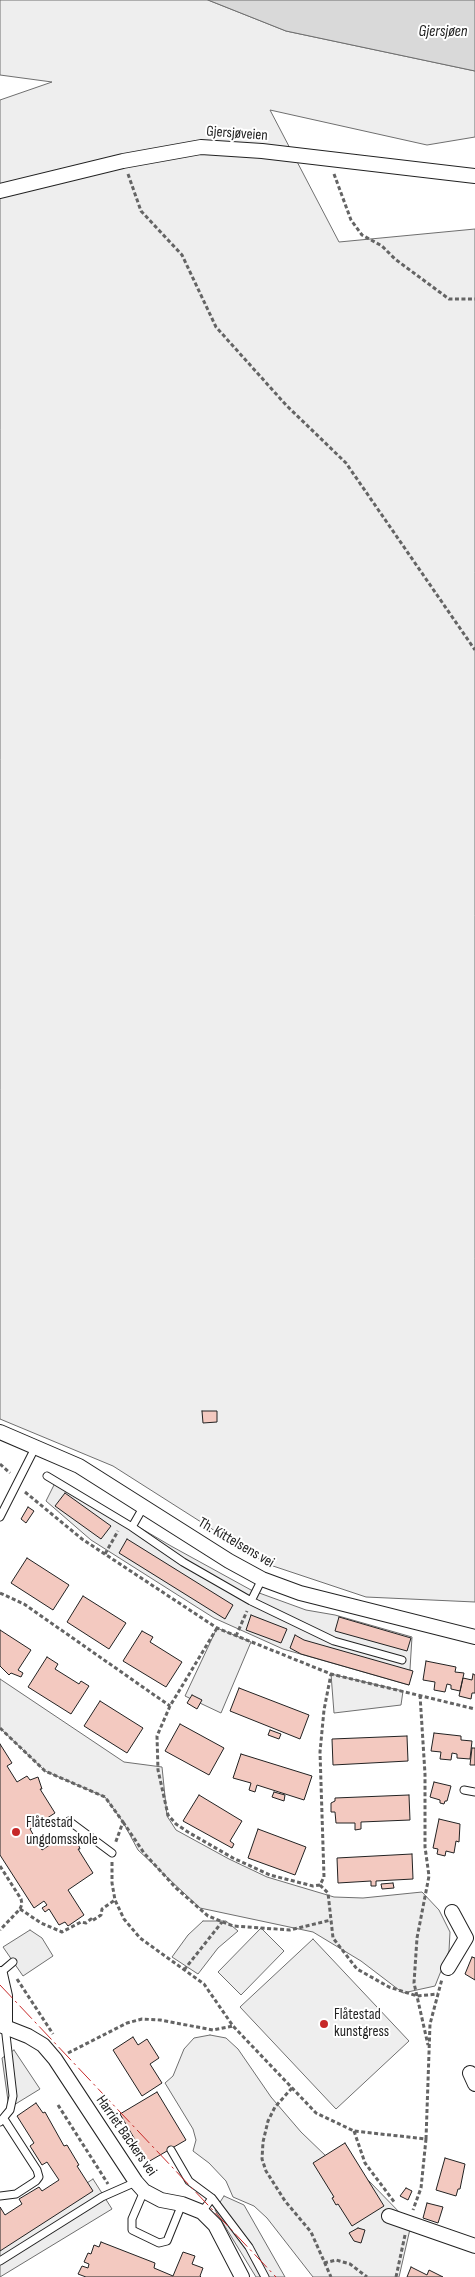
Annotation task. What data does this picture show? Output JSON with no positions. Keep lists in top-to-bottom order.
{
  "streets": {
    "street": ["Gjersjøveien", "Th. Kittelsens vei", "Harriet Backers vei"]
  },
  "water": ["Gjersjøen"],
  "places": ["Flåtestad ungdomsskole", "Flåtestad kunstgress"]
}
